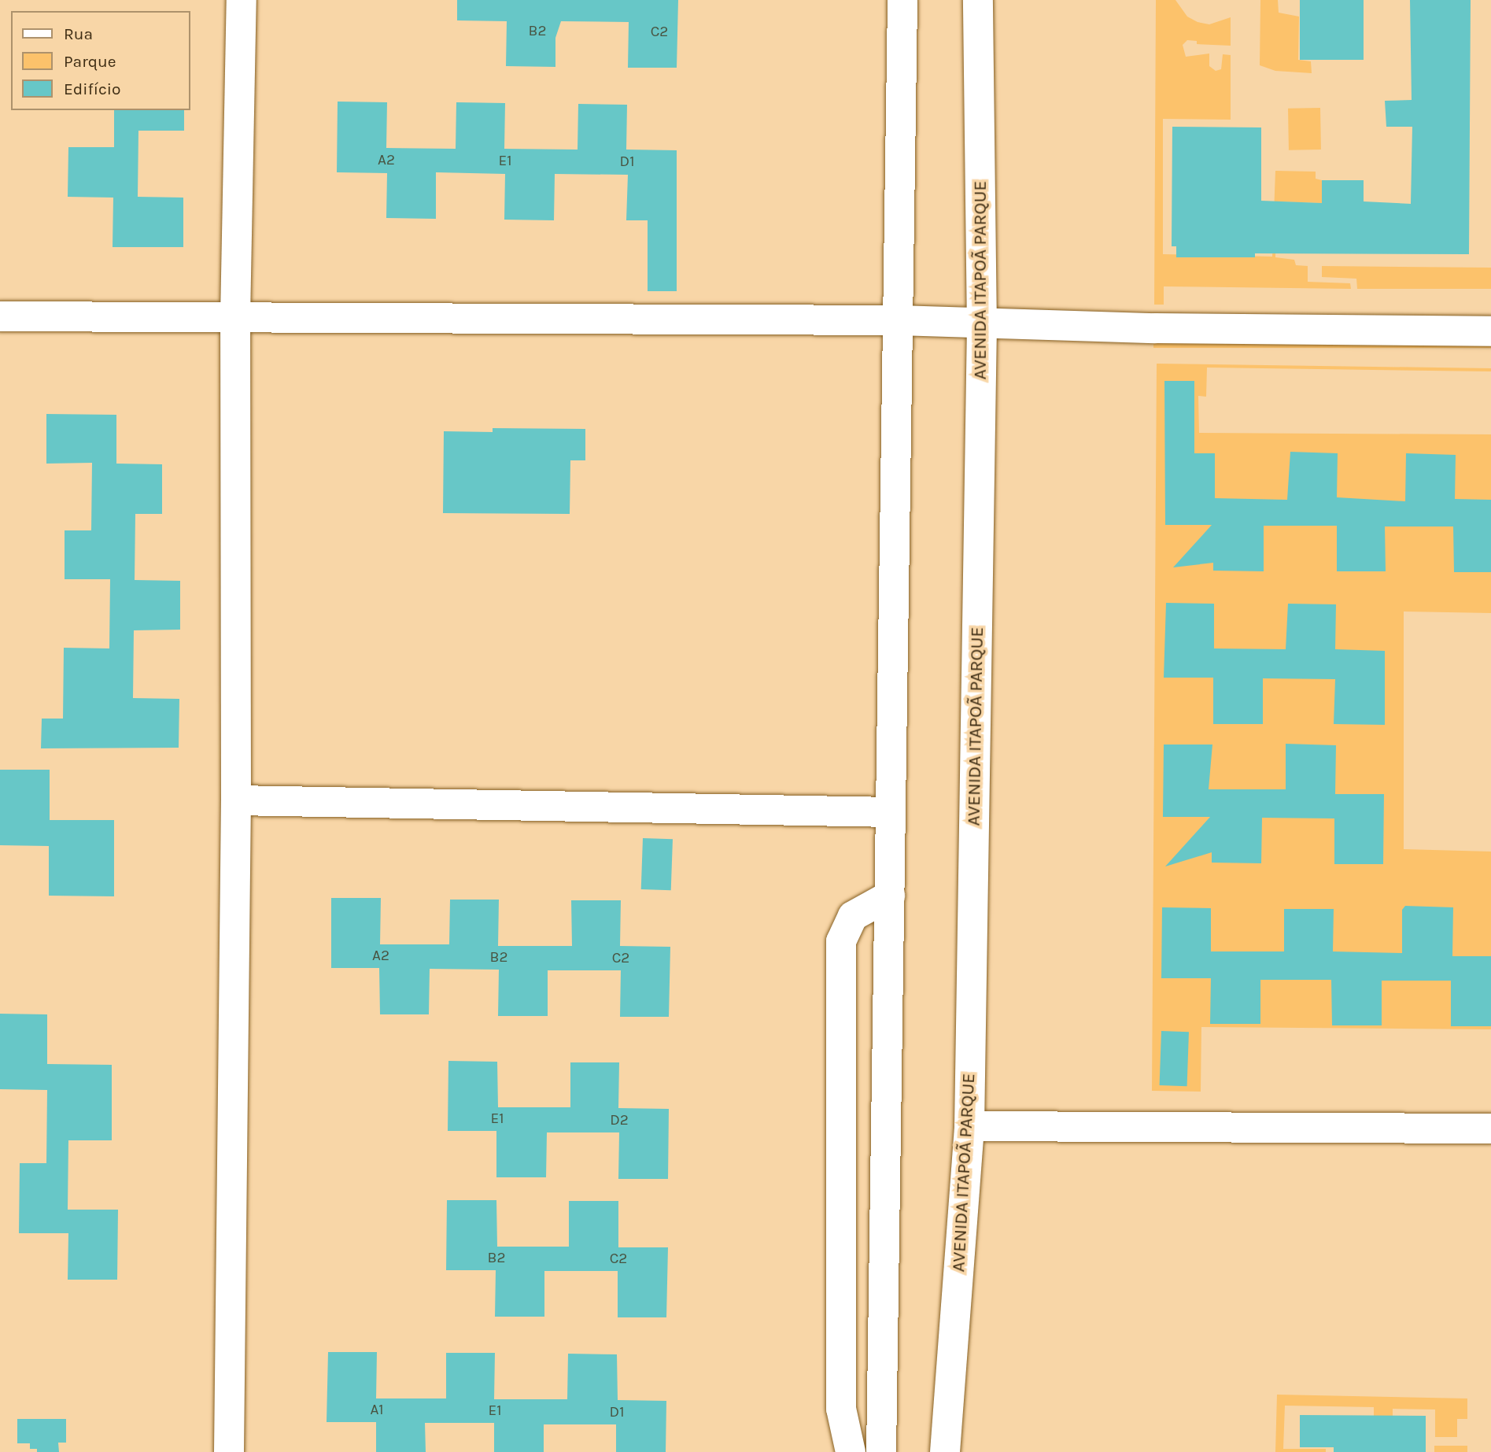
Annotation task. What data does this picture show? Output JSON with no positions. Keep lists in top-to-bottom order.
{
  "streets": {
    "street": ["AVENIDA ITAPOÃ PARQUE"]
  },
  "house_numbers": [
    "B2",
    "C2",
    "A2",
    "E1",
    "D1",
    "A2",
    "B2",
    "C2",
    "E1",
    "D2",
    "B2",
    "C2",
    "A1",
    "E1",
    "D1"
  ],
  "legend": ["Rua", "Parque", "Edifício"]
}
